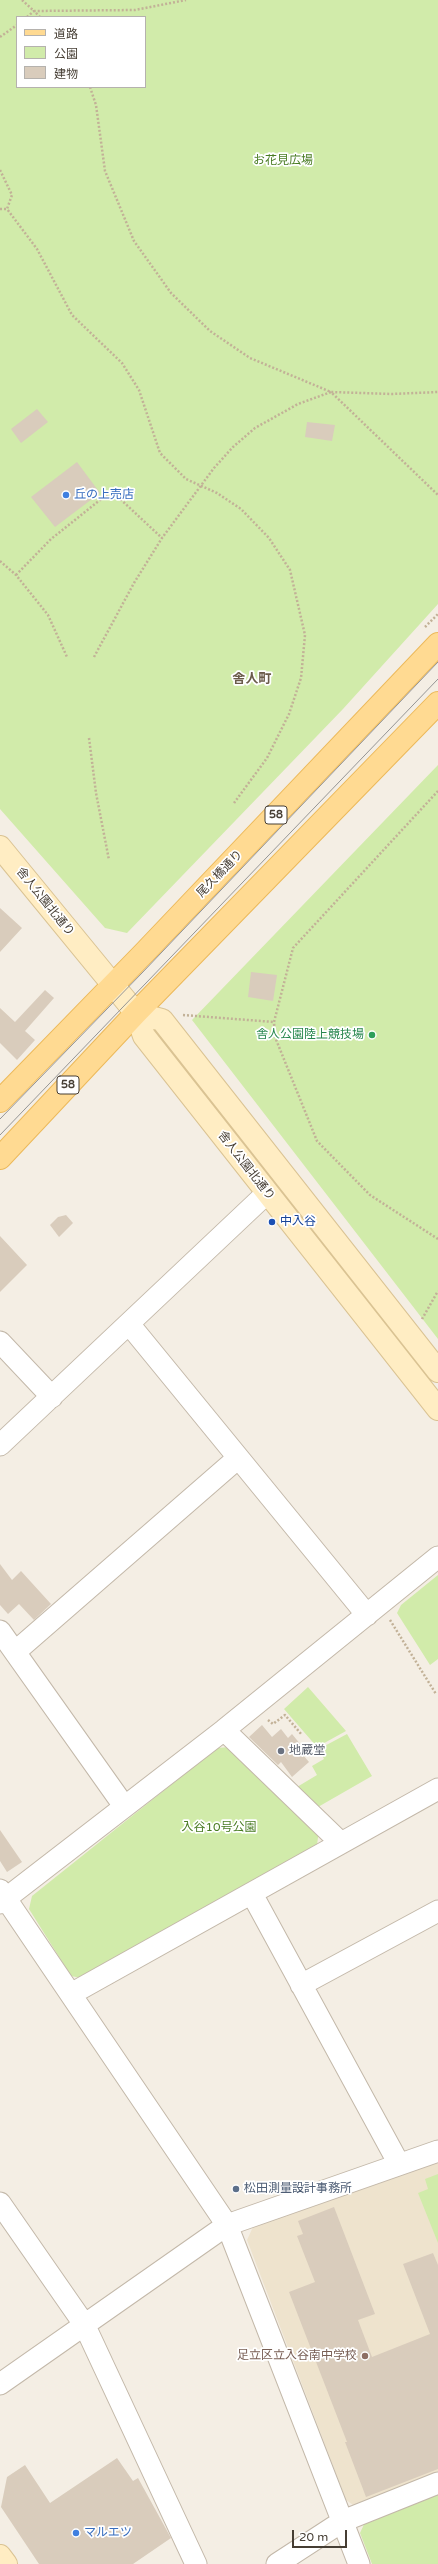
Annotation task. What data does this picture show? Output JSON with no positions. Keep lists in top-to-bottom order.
{
  "streets": {
    "main road": ["58", "尾久橋通り"],
    "street": ["舎人公園北通り"]
  },
  "crossings": [
    ["58", "舎人公園北通り"],
    ["尾久橋通り", "舎人公園北通り"]
  ],
  "districts": ["舎人町"],
  "parks": ["お花見広場", "入谷10号公園"],
  "places": [
    "丘の上売店",
    "舎人公園陸上競技場",
    "中入谷",
    "地蔵堂",
    "松田測量設計事務所",
    "足立区立入谷南中学校",
    "マルエツ"
  ],
  "legend": ["道路", "公園", "建物"],
  "scale_bar": "20 m"
}
